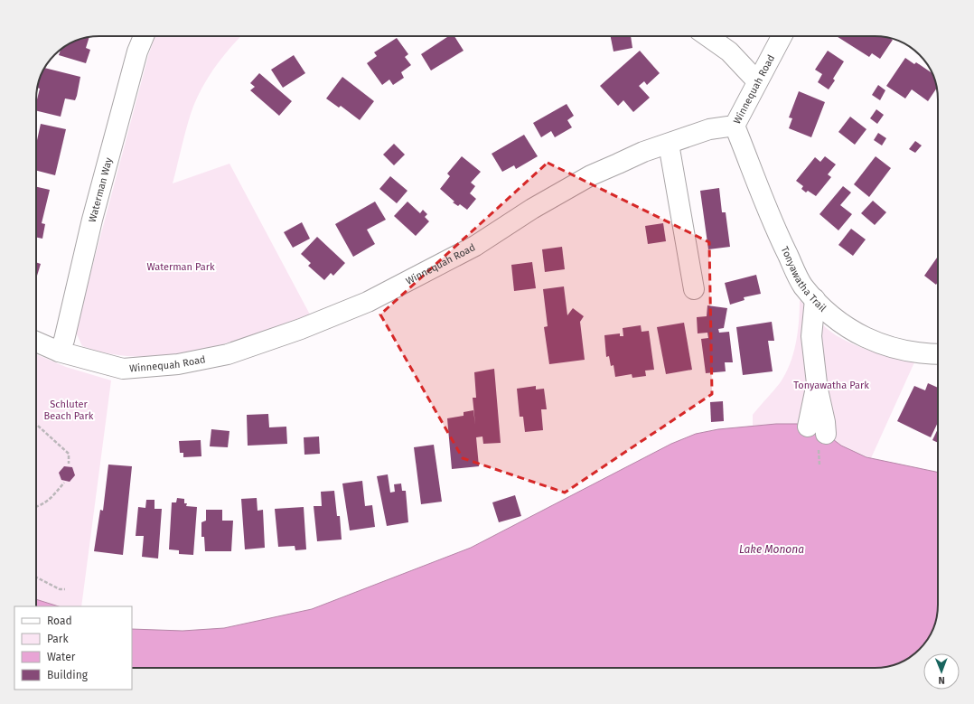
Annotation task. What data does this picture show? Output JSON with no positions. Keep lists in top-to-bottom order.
{
  "streets": {
    "street": ["Winnequah Road", "Waterman Way", "Tonyawatha Trail"]
  },
  "crossings": [
    ["Winnequah Road", "Waterman Way"],
    ["Winnequah Road", "Tonyawatha Trail"]
  ],
  "water": ["Lake Monona"],
  "parks": ["Waterman Park", "Tonyawatha Park", "Schluter Beach Park"],
  "legend": [
    "Road",
    "Park",
    "Water",
    "Building"
  ],
  "north": "bottom"
}
